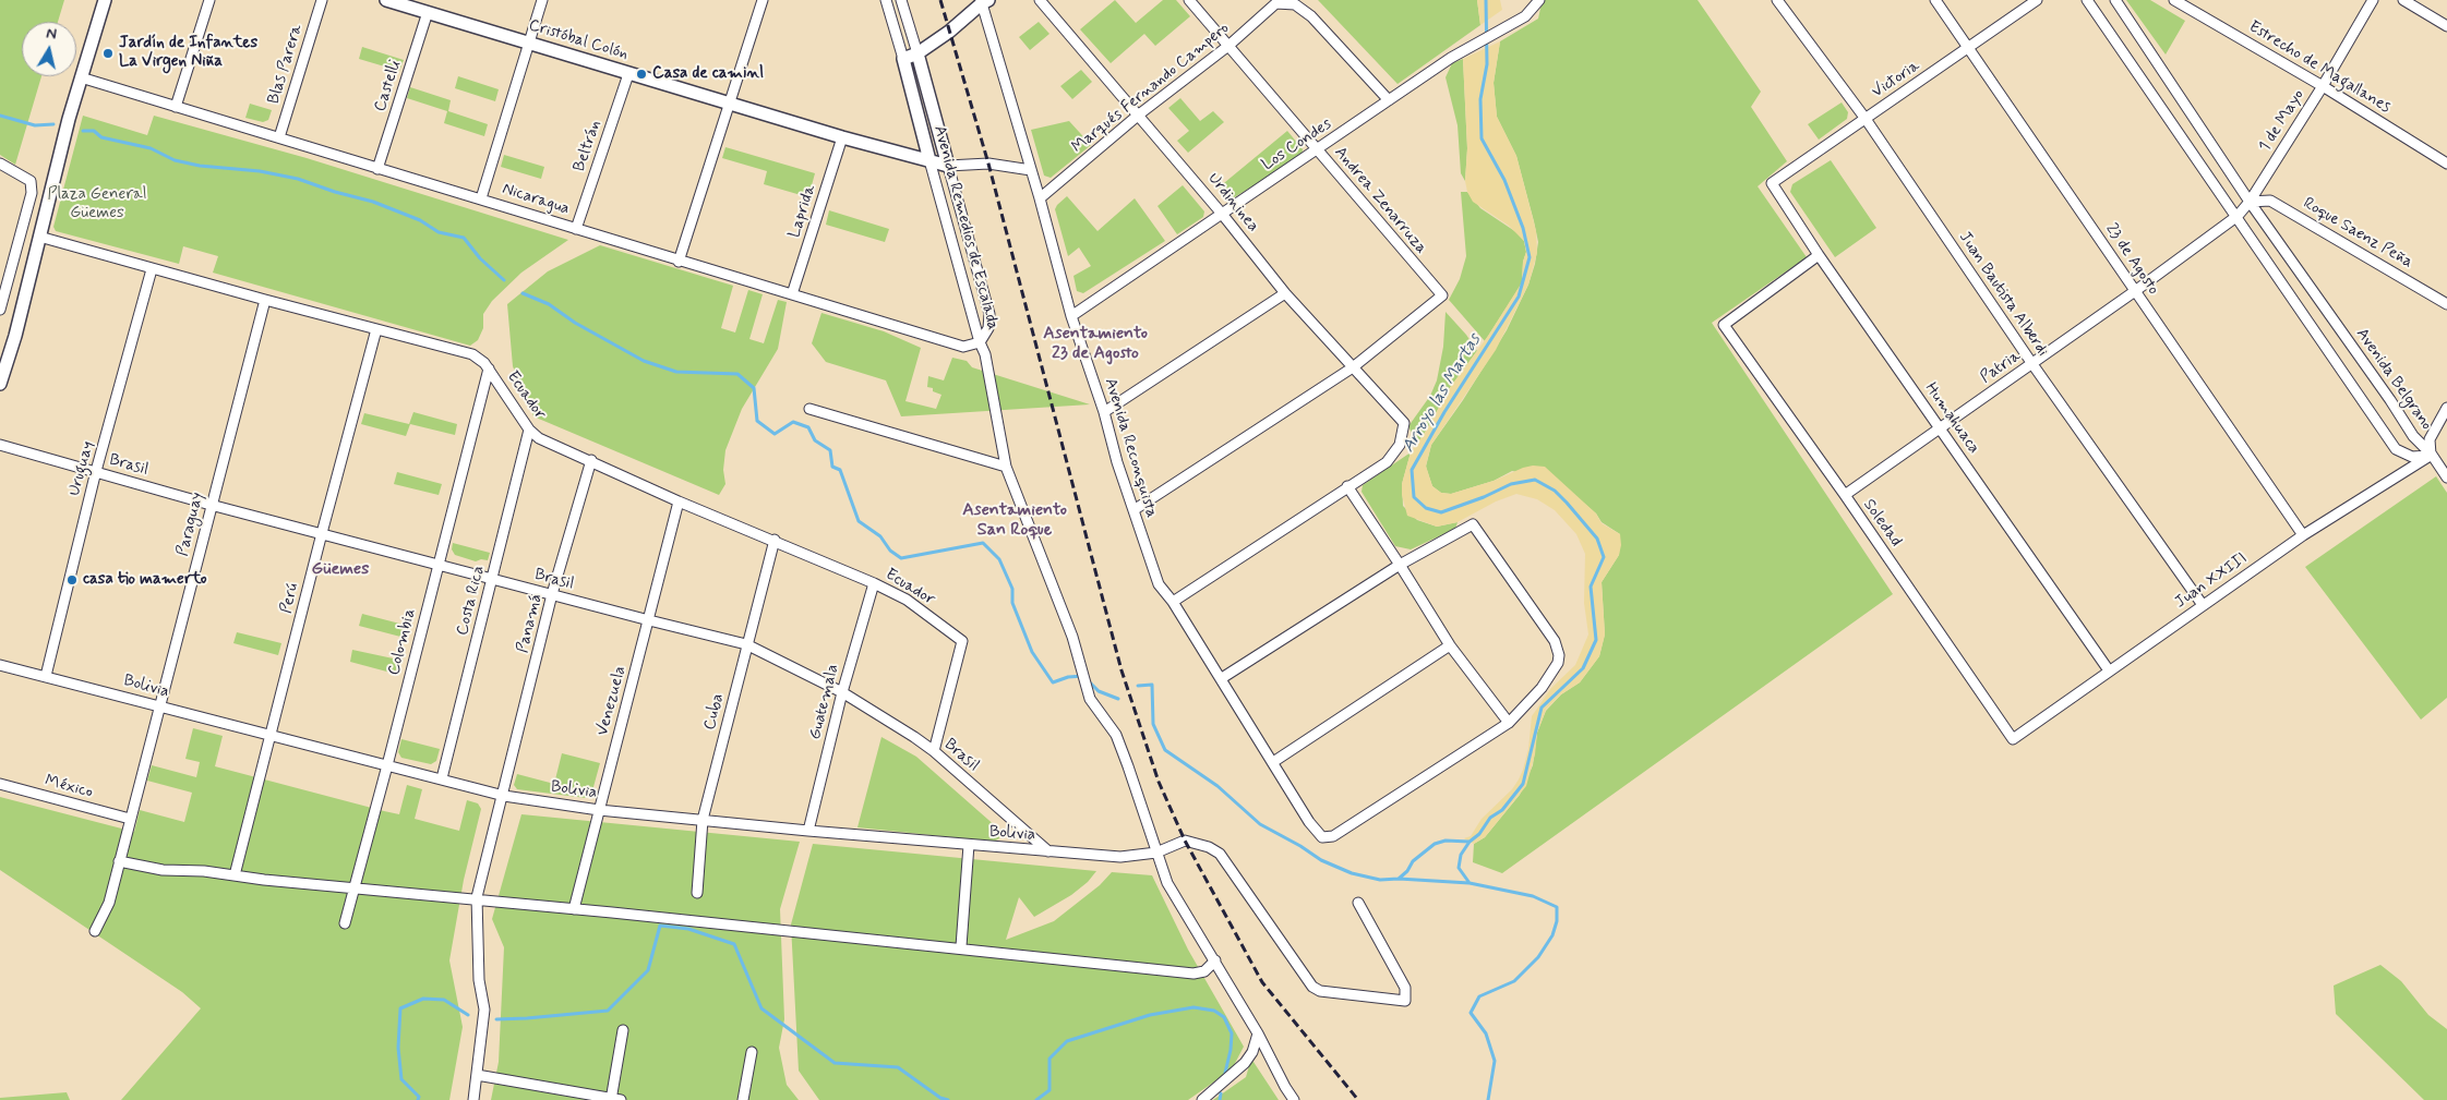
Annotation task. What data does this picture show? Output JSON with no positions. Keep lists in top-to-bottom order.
{
  "streets": {
    "street": [
      "Cristóbal Colón",
      "Blas Parera",
      "Estrecho de Magallanes",
      "Victoria",
      "Castelli",
      "Marqués Fernando Campero",
      "1 de Mayo",
      "Los Condes",
      "Beltrán",
      "Nicaragua",
      "Andrea Zenarruza",
      "Urdininea",
      "Laprida",
      "Avenida Remedios de Escalada",
      "Roque Saenz Peña",
      "23 de Agosto",
      "Juan Bautista Alberdi",
      "Patria",
      "Avenida Belgrano",
      "Ecuador",
      "Humahuaca",
      "Avenida Reconquista",
      "Brasil",
      "Uruguay",
      "Soledad",
      "Paraguay",
      "Juan XXIII",
      "Perú",
      "Costa Rica",
      "Panamá",
      "Colombia",
      "Bolivia",
      "Venezuela",
      "Guatemala",
      "Cuba",
      "México"
    ]
  },
  "crossings": [
    ["Cristóbal Colón", "Castelli"],
    ["Cristóbal Colón", "Beltrán"],
    ["Cristóbal Colón", "Laprida"],
    ["Cristóbal Colón", "Avenida Remedios de Escalada"],
    ["Blas Parera", "Nicaragua"],
    ["Estrecho de Magallanes", "1 de Mayo"],
    ["Victoria", "23 de Agosto"],
    ["Victoria", "Juan Bautista Alberdi"],
    ["Victoria", "Humahuaca"],
    ["Castelli", "Nicaragua"],
    ["Marqués Fernando Campero", "Andrea Zenarruza"],
    ["Marqués Fernando Campero", "Urdininea"],
    ["Marqués Fernando Campero", "Avenida Reconquista"],
    ["1 de Mayo", "Roque Saenz Peña"],
    ["1 de Mayo", "Patria"],
    ["1 de Mayo", "Avenida Belgrano"],
    ["Los Condes", "Andrea Zenarruza"],
    ["Los Condes", "Urdininea"],
    ["Los Condes", "Avenida Reconquista"],
    ["Beltrán", "Nicaragua"],
    ["Nicaragua", "Laprida"],
    ["Nicaragua", "Avenida Remedios de Escalada"],
    ["Andrea Zenarruza", "Urdininea"],
    ["Roque Saenz Peña", "Patria"],
    ["Roque Saenz Peña", "Avenida Belgrano"],
    ["23 de Agosto", "Patria"],
    ["23 de Agosto", "Juan XXIII"],
    ["Juan Bautista Alberdi", "Patria"],
    ["Juan Bautista Alberdi", "Juan XXIII"],
    ["Patria", "Avenida Belgrano"],
    ["Patria", "Humahuaca"],
    ["Patria", "Soledad"],
    ["Avenida Belgrano", "Juan XXIII"],
    ["Ecuador", "Brasil"],
    ["Ecuador", "Uruguay"],
    ["Ecuador", "Paraguay"],
    ["Ecuador", "Perú"],
    ["Ecuador", "Costa Rica"],
    ["Ecuador", "Panamá"],
    ["Ecuador", "Colombia"],
    ["Ecuador", "Venezuela"],
    ["Ecuador", "Guatemala"],
    ["Ecuador", "Cuba"],
    ["Humahuaca", "Soledad"],
    ["Humahuaca", "Juan XXIII"],
    ["Brasil", "Uruguay"],
    ["Brasil", "Paraguay"],
    ["Brasil", "Perú"],
    ["Brasil", "Costa Rica"],
    ["Brasil", "Panamá"],
    ["Brasil", "Colombia"],
    ["Brasil", "Bolivia"],
    ["Brasil", "Venezuela"],
    ["Brasil", "Guatemala"],
    ["Brasil", "Cuba"],
    ["Uruguay", "Bolivia"],
    ["Soledad", "Juan XXIII"],
    ["Paraguay", "Bolivia"],
    ["Paraguay", "México"],
    ["Perú", "Bolivia"],
    ["Costa Rica", "Bolivia"],
    ["Panamá", "Bolivia"],
    ["Colombia", "Bolivia"],
    ["Bolivia", "Venezuela"],
    ["Bolivia", "Guatemala"],
    ["Bolivia", "Cuba"]
  ],
  "districts": ["Asentamiento 23 de Agosto", "Asentamiento San Roque", "Güemes"],
  "water": ["Arroyo las Martas"],
  "parks": ["Plaza General Güemes"],
  "places": ["Jardín de Infantes La Virgen Niña", "Casa de caminl", "casa tio mamerto"],
  "north": "top"
}
